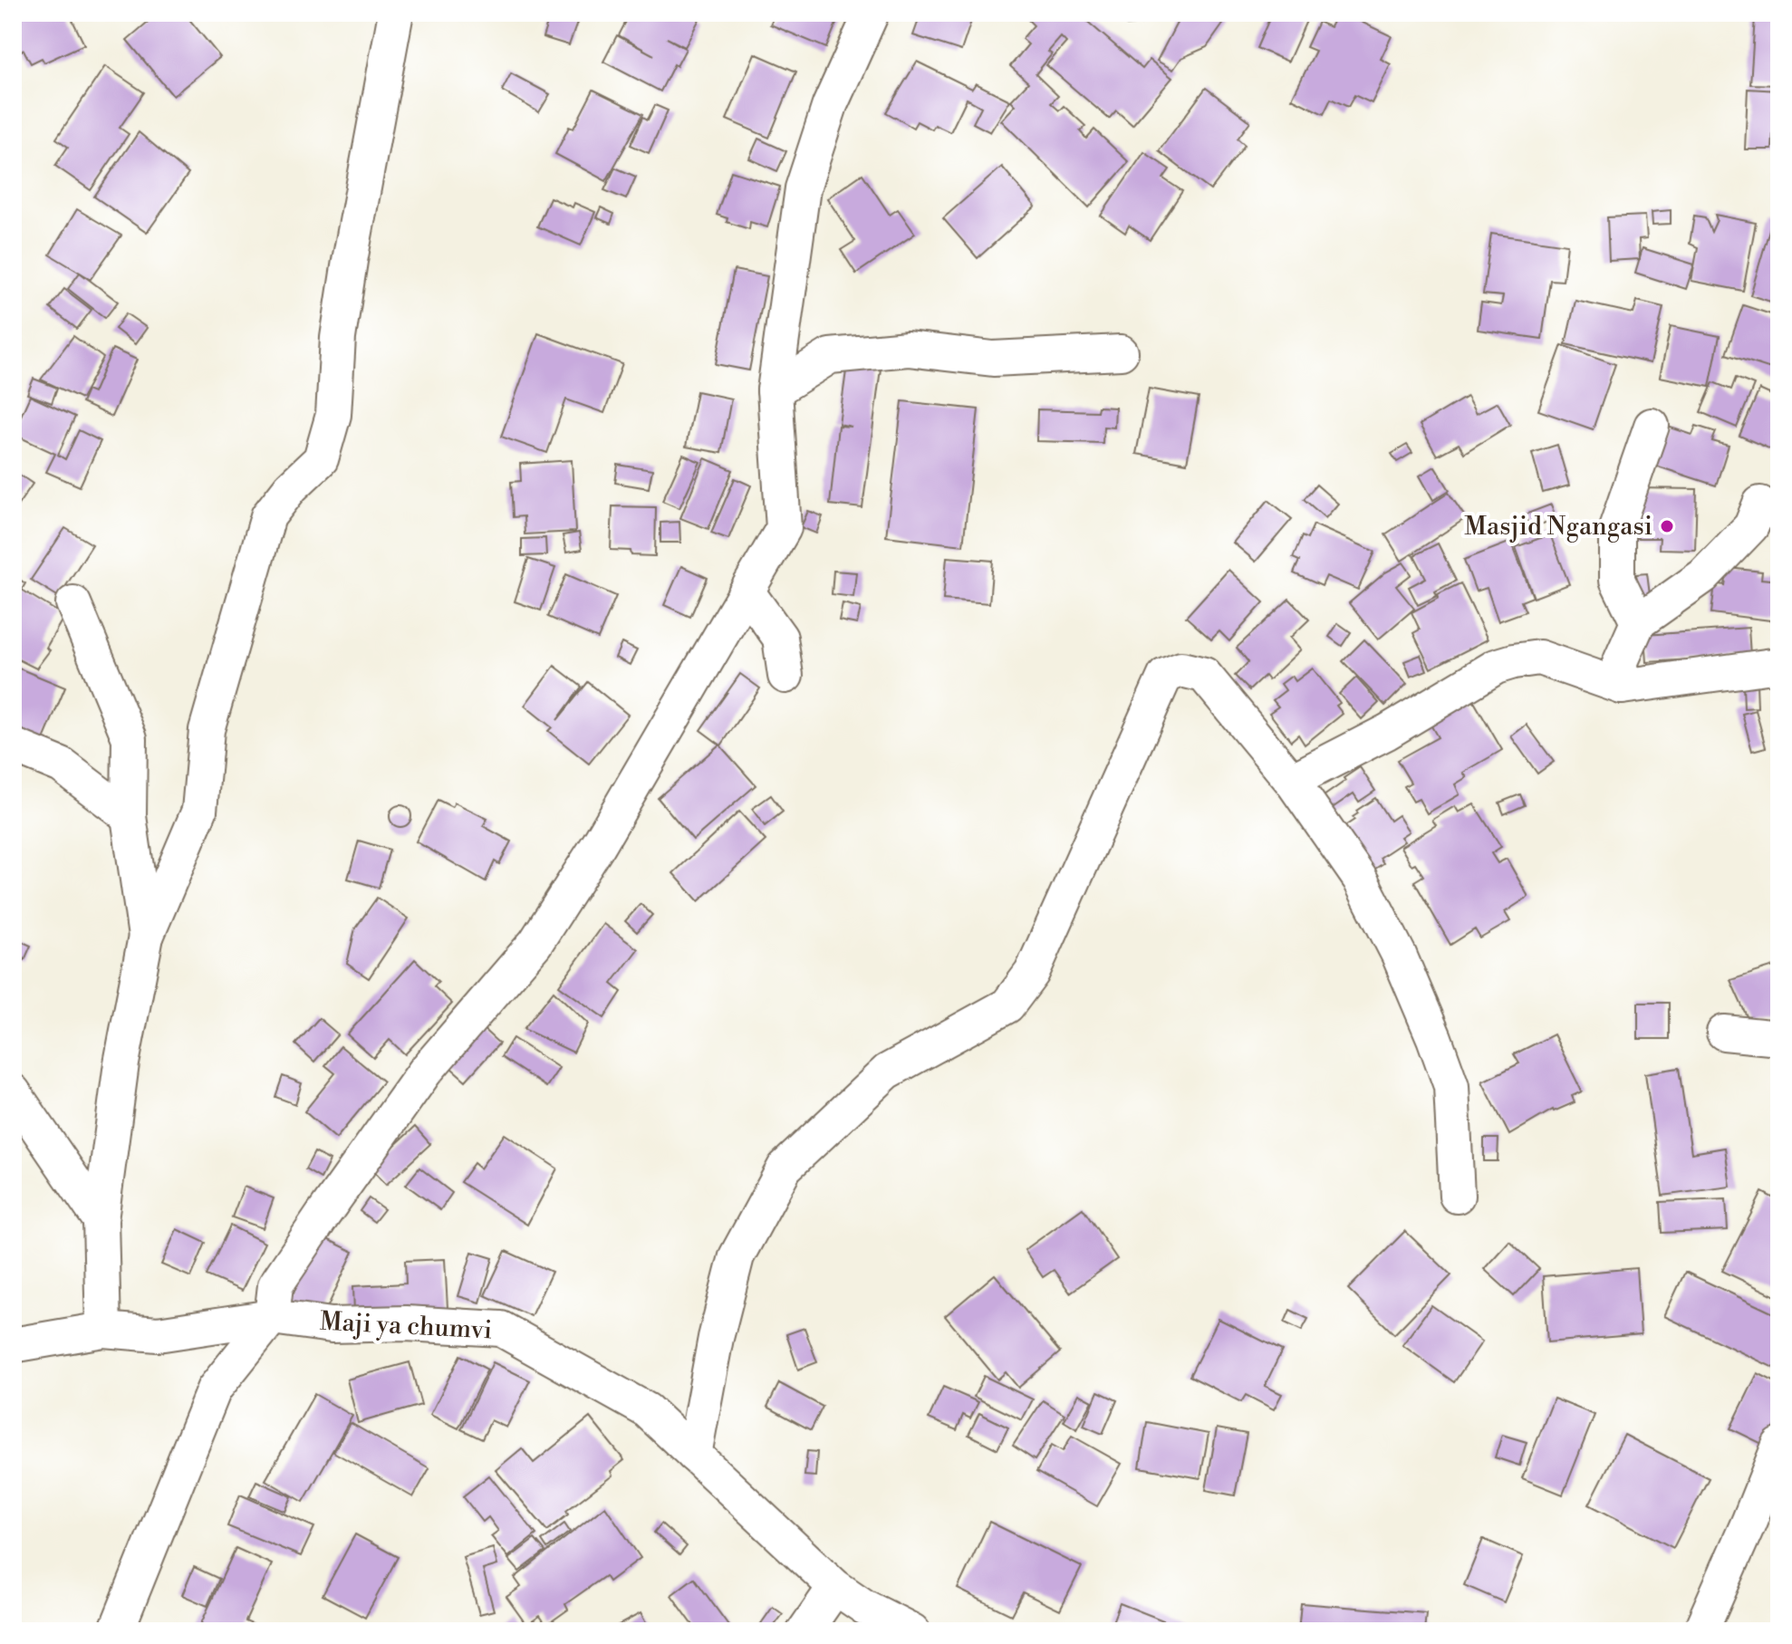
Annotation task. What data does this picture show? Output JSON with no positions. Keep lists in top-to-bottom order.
{
  "streets": {
    "street": ["Maji ya chumvi"]
  },
  "places": ["Masjid Ngangasi"]
}
